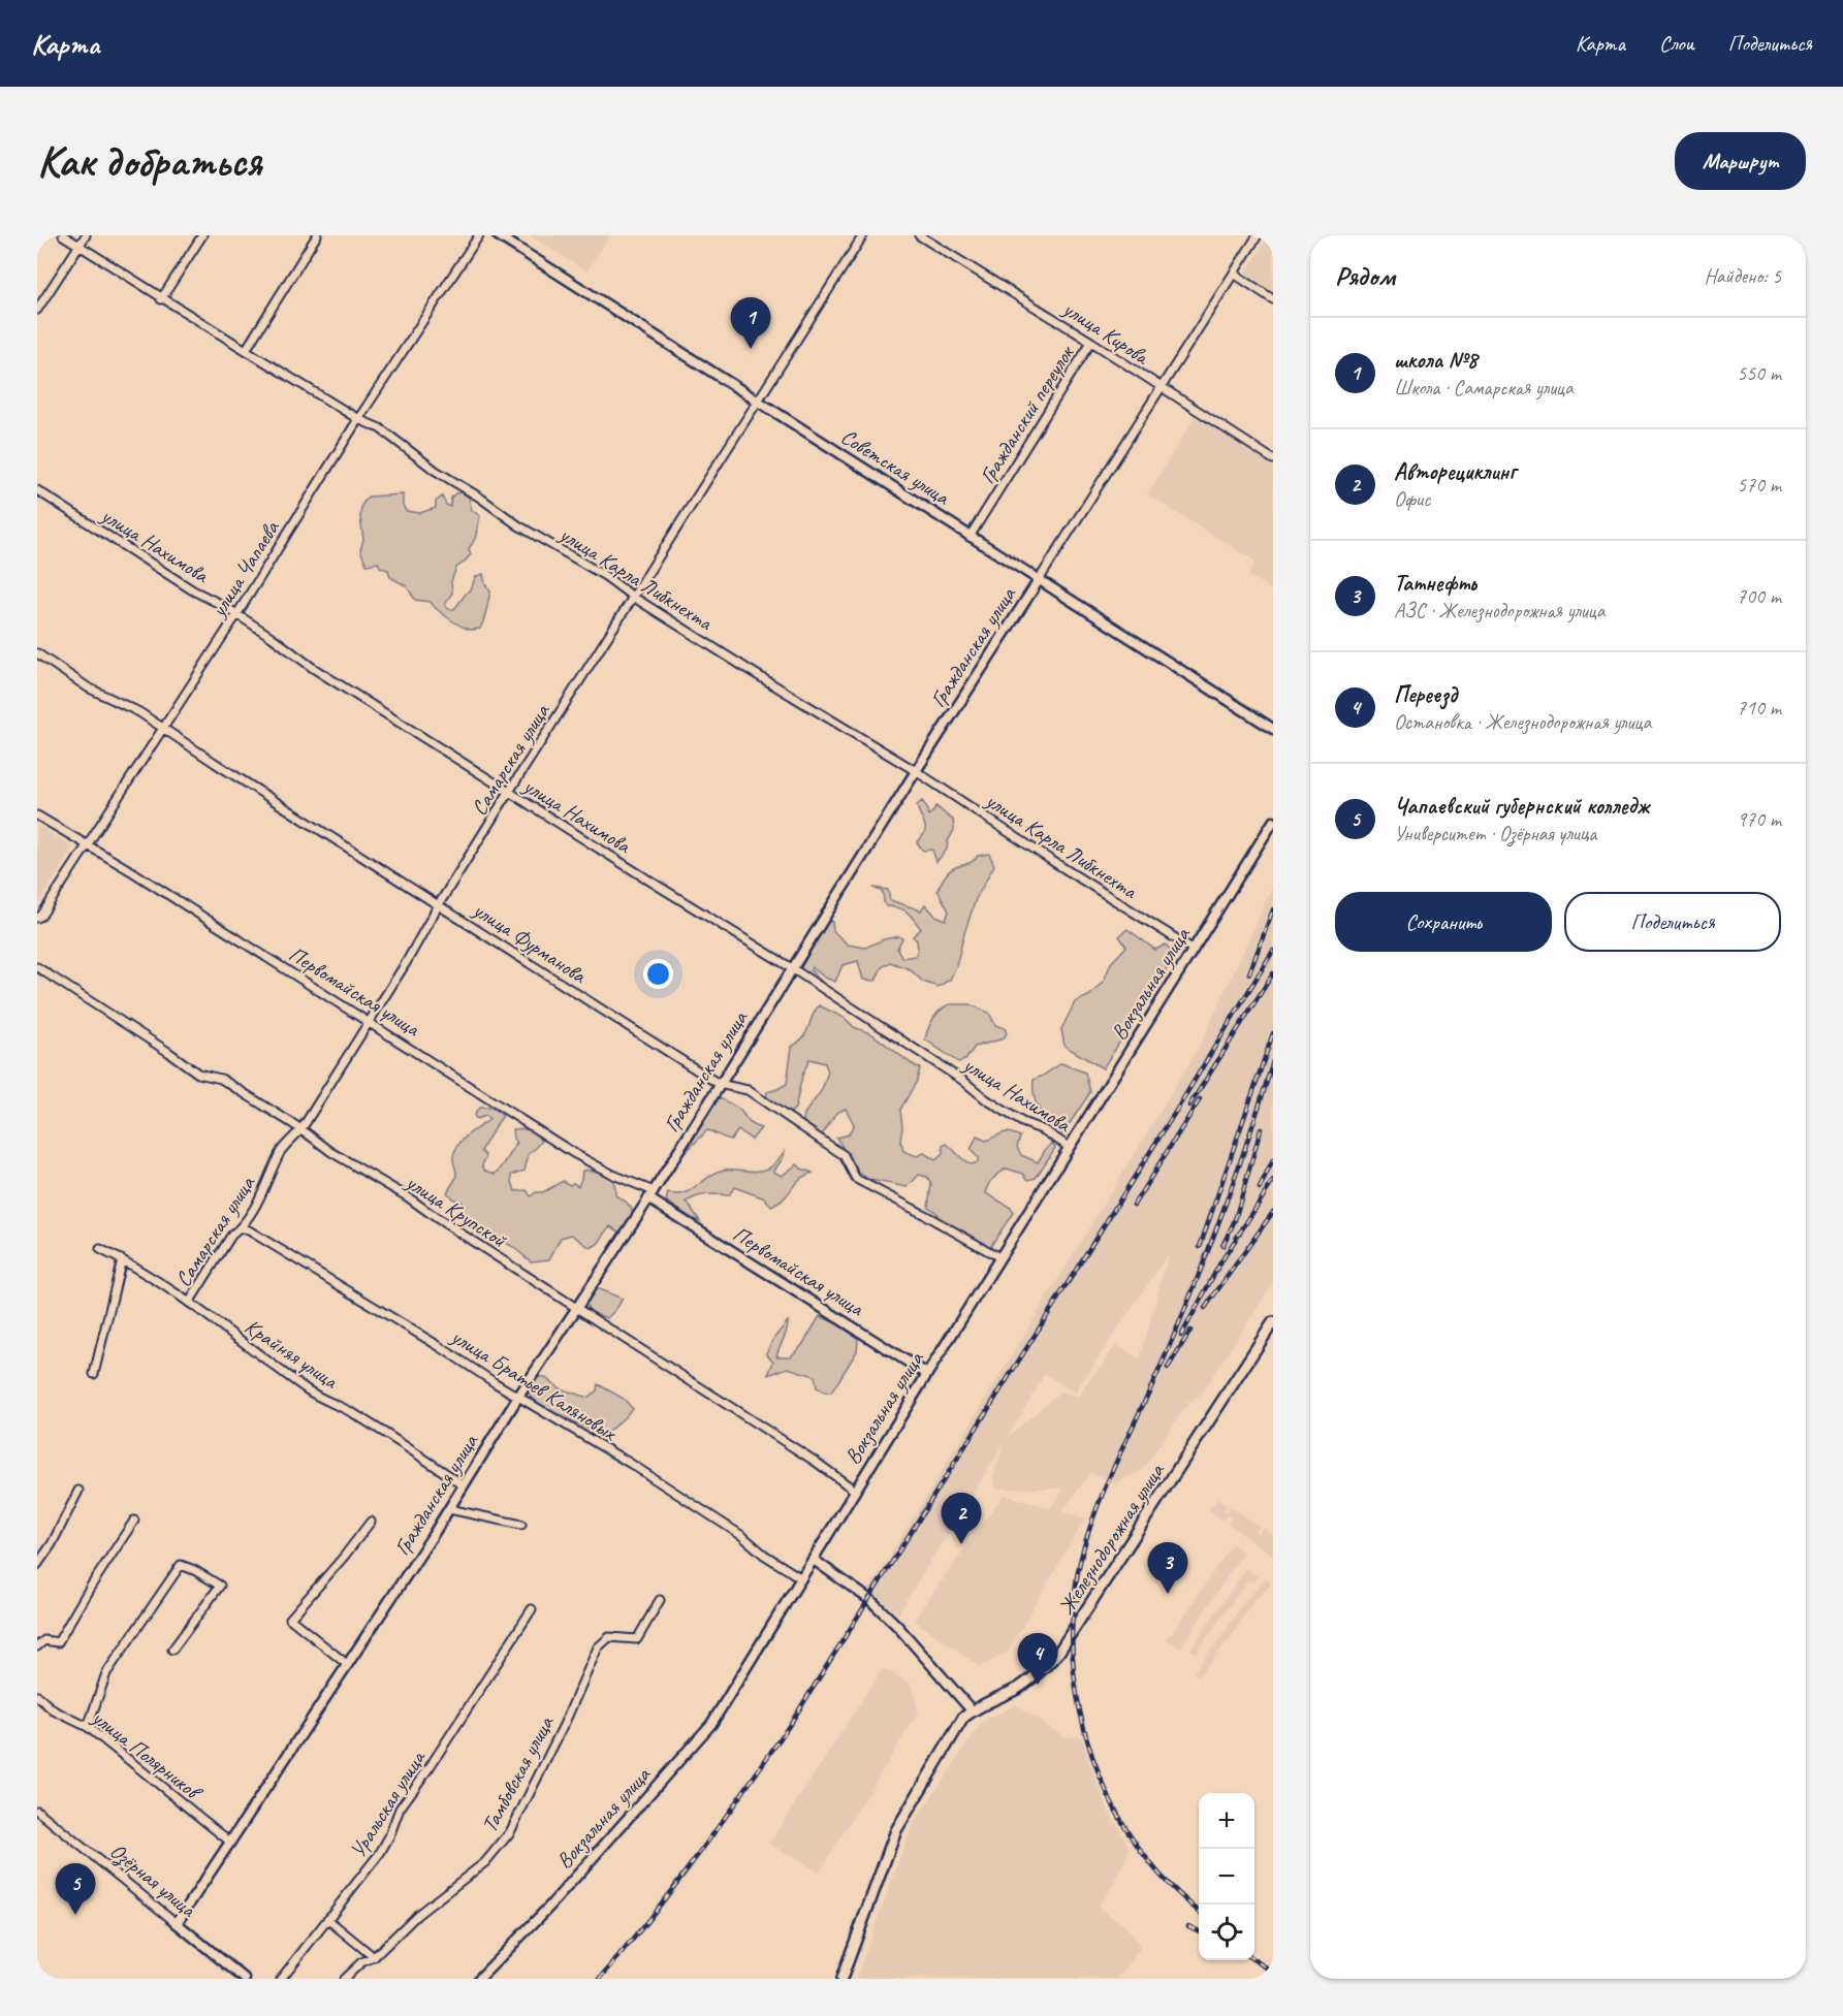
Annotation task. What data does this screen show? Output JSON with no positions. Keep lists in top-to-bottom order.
{
  "streets": {
    "main road": ["Железнодорожная улица"],
    "street": [
      "улица Кирова",
      "Гражданский переулок",
      "Советская улица",
      "улица Нахимова",
      "улица Чапаева",
      "улица Карла Либкнехта",
      "Гражданская улица",
      "Самарская улица",
      "улица Фурманова",
      "Вокзальная улица",
      "Первомайская улица",
      "улица Крупской",
      "Крайняя улица",
      "улица Братьев Каляновых",
      "улица Полярников",
      "Тамбовская улица",
      "Уральская улица",
      "Озёрная улица"
    ]
  },
  "crossings": [
    ["улица Кирова", "Гражданский переулок"],
    ["улица Кирова", "Гражданская улица"],
    ["Гражданский переулок", "Советская улица"],
    ["Советская улица", "Гражданская улица"],
    ["Советская улица", "Самарская улица"],
    ["улица Нахимова", "улица Чапаева"],
    ["улица Нахимова", "Гражданская улица"],
    ["улица Нахимова", "Самарская улица"],
    ["улица Нахимова", "Вокзальная улица"],
    ["улица Чапаева", "улица Карла Либкнехта"],
    ["улица Чапаева", "улица Фурманова"],
    ["улица Чапаева", "Первомайская улица"],
    ["улица Карла Либкнехта", "Гражданская улица"],
    ["улица Карла Либкнехта", "Самарская улица"],
    ["улица Карла Либкнехта", "Вокзальная улица"],
    ["Гражданская улица", "улица Фурманова"],
    ["Гражданская улица", "Первомайская улица"],
    ["Гражданская улица", "улица Крупской"],
    ["Гражданская улица", "Крайняя улица"],
    ["Гражданская улица", "улица Братьев Каляновых"],
    ["Гражданская улица", "улица Полярников"],
    ["Гражданская улица", "Озёрная улица"],
    ["Самарская улица", "улица Фурманова"],
    ["Самарская улица", "Первомайская улица"],
    ["Самарская улица", "улица Крупской"],
    ["Самарская улица", "Крайняя улица"],
    ["Самарская улица", "улица Братьев Каляновых"],
    ["улица Фурманова", "Вокзальная улица"],
    ["Вокзальная улица", "Первомайская улица"],
    ["Вокзальная улица", "улица Крупской"],
    ["Вокзальная улица", "улица Братьев Каляновых"]
  ],
  "page": {
    "header": "Карта",
    "nav": ["Карта", "Слои", "Поделиться"],
    "buttons": [
      "Маршрут",
      ["Сохранить", "Поделиться"]
    ],
    "title": "Как добраться",
    "heading": ["Рядом", "Найдено: 5"],
    "pins": [
      "1",
      "2",
      "3",
      "4",
      "5"
    ],
    "list": [
      {
        "mark": "1",
        "name": "школа №8",
        "note": "Школа · Самарская улица",
        "value": "550 m"
      },
      {
        "mark": "2",
        "name": "Авторециклинг",
        "note": "Офис",
        "value": "570 m"
      },
      {
        "mark": "3",
        "name": "Татнефть",
        "note": "АЗС · Железнодорожная улица",
        "value": "700 m"
      },
      {
        "mark": "4",
        "name": "Переезд",
        "note": "Остановка · Железнодорожная улица",
        "value": "710 m"
      },
      {
        "mark": "5",
        "name": "Чапаевский губернский колледж",
        "note": "Университет · Озёрная улица",
        "value": "970 m"
      }
    ],
    "map_buttons": ["+", "−"]
  }
}
